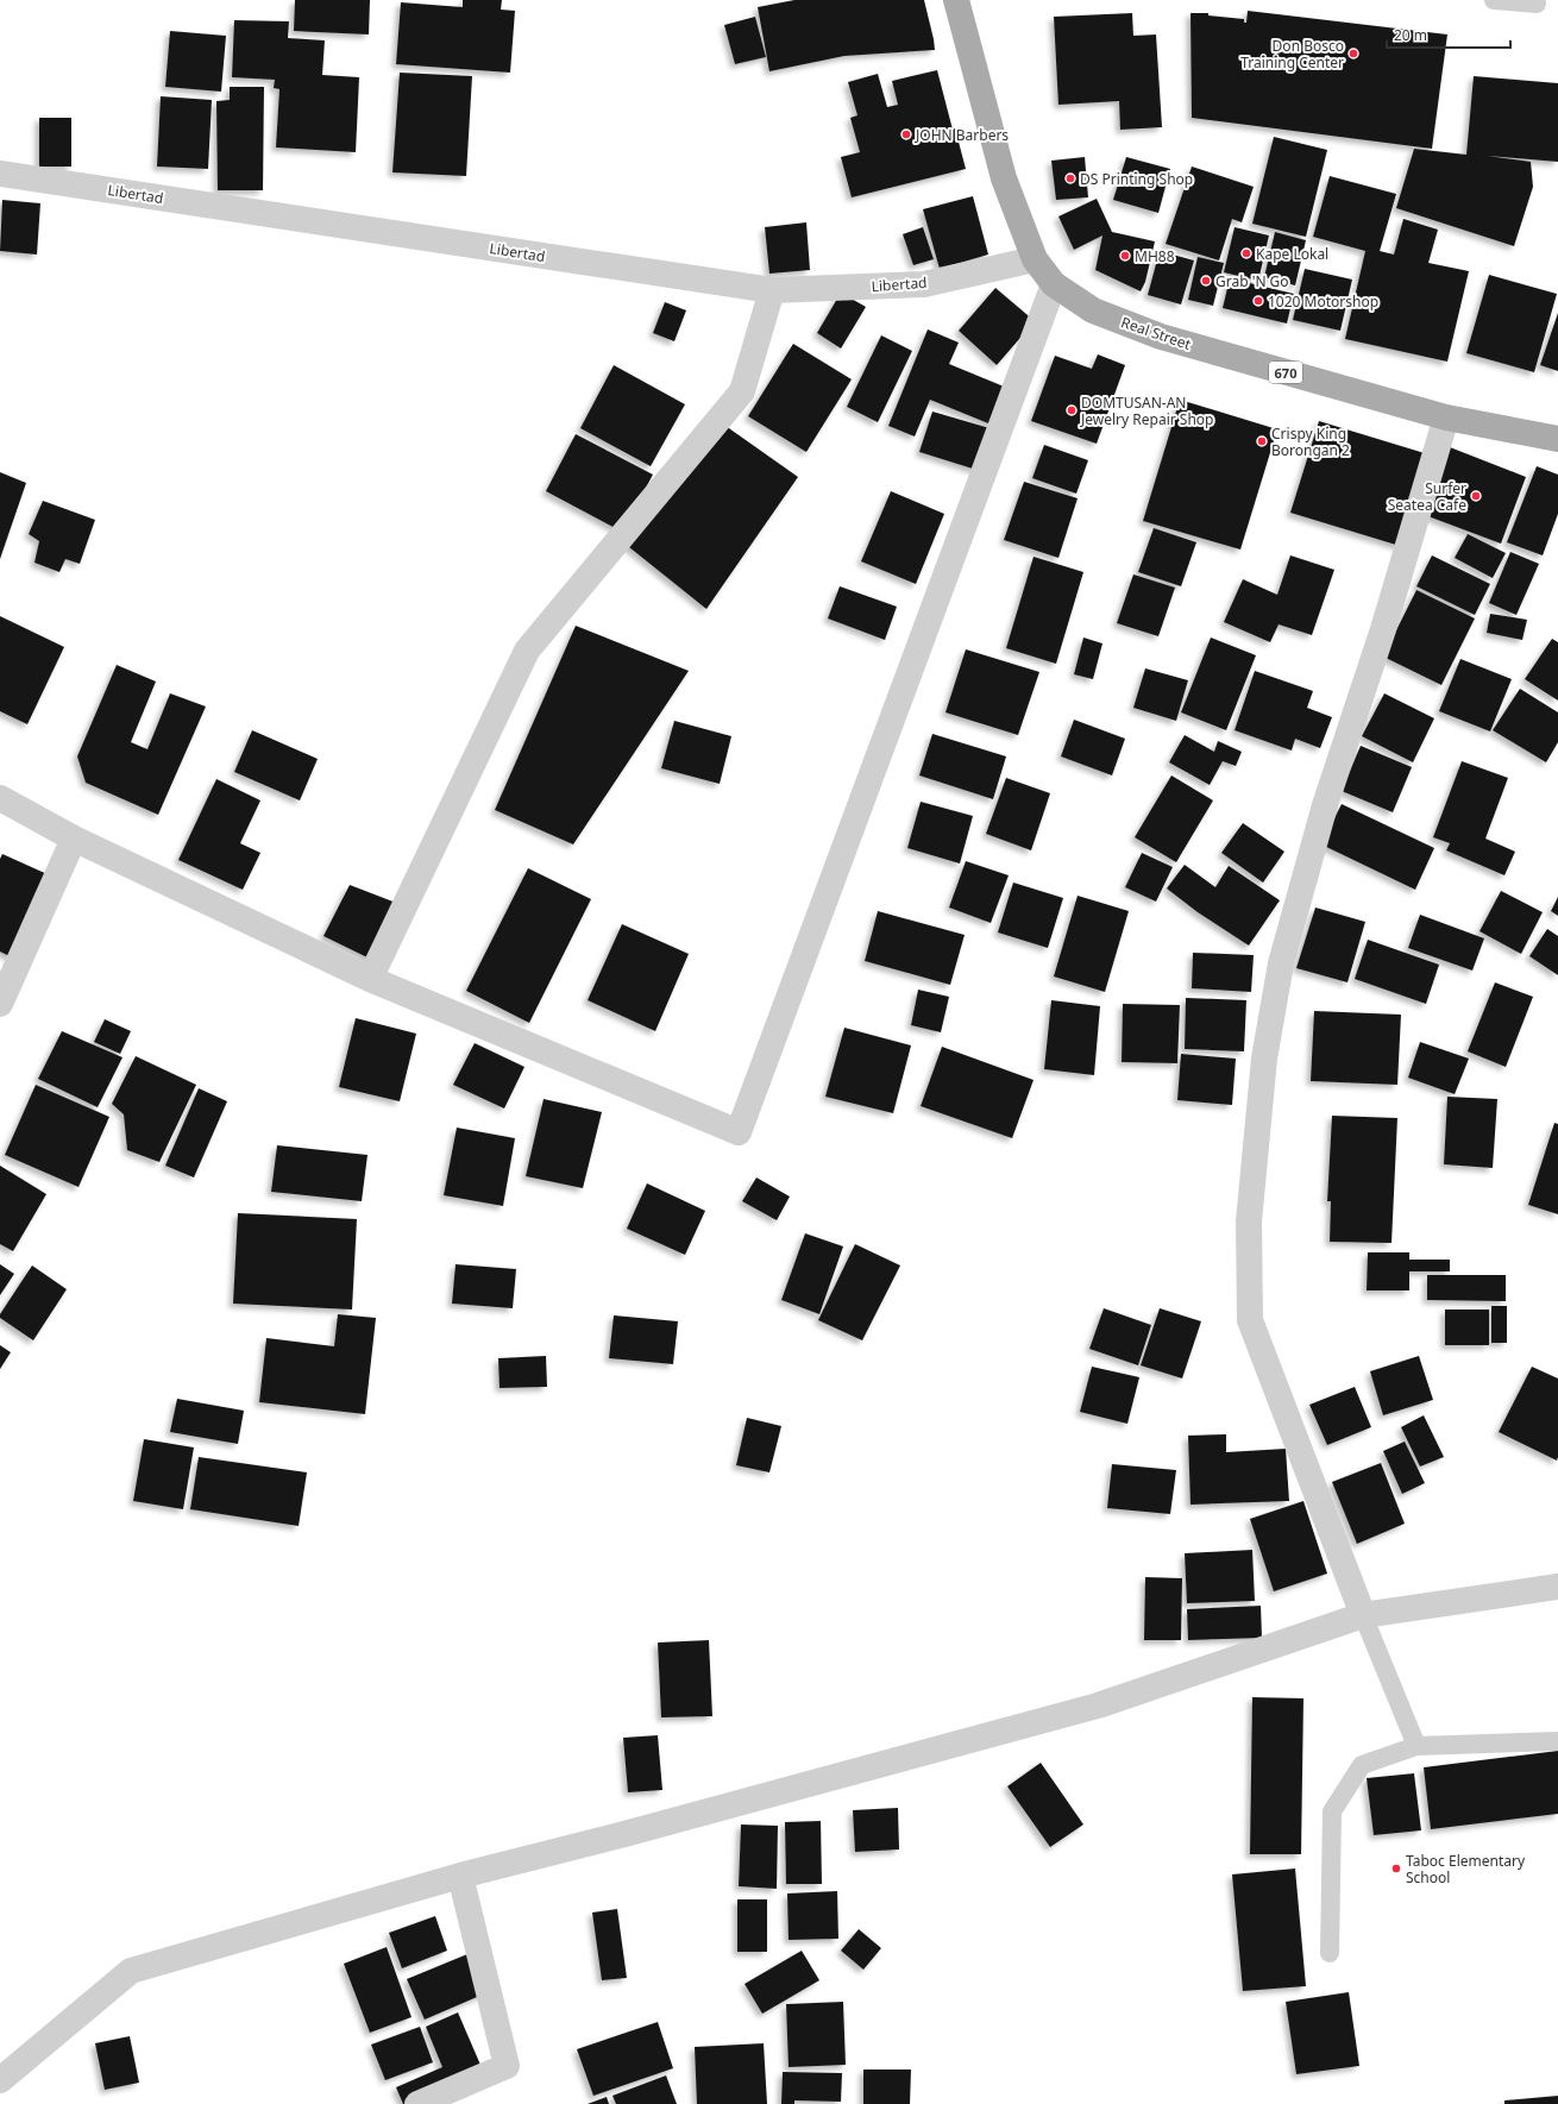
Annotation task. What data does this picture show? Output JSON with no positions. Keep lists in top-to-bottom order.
{
  "streets": {
    "main road": ["Real Street", "670"],
    "street": ["Libertad"]
  },
  "crossings": [
    ["Libertad", "Real Street"]
  ],
  "places": [
    "Don Bosco Training Center",
    "JOHN Barbers",
    "DS Printing Shop",
    "Kape Lokal",
    "MH88",
    "Grab 'N Go",
    "1020 Motorshop",
    "DOMTUSAN-AN Jewelry Repair Shop",
    "Crispy King Borongan 2",
    "Surfer Seatea Cafe",
    "Taboc Elementary School"
  ],
  "scale_bar": "20 m"
}
